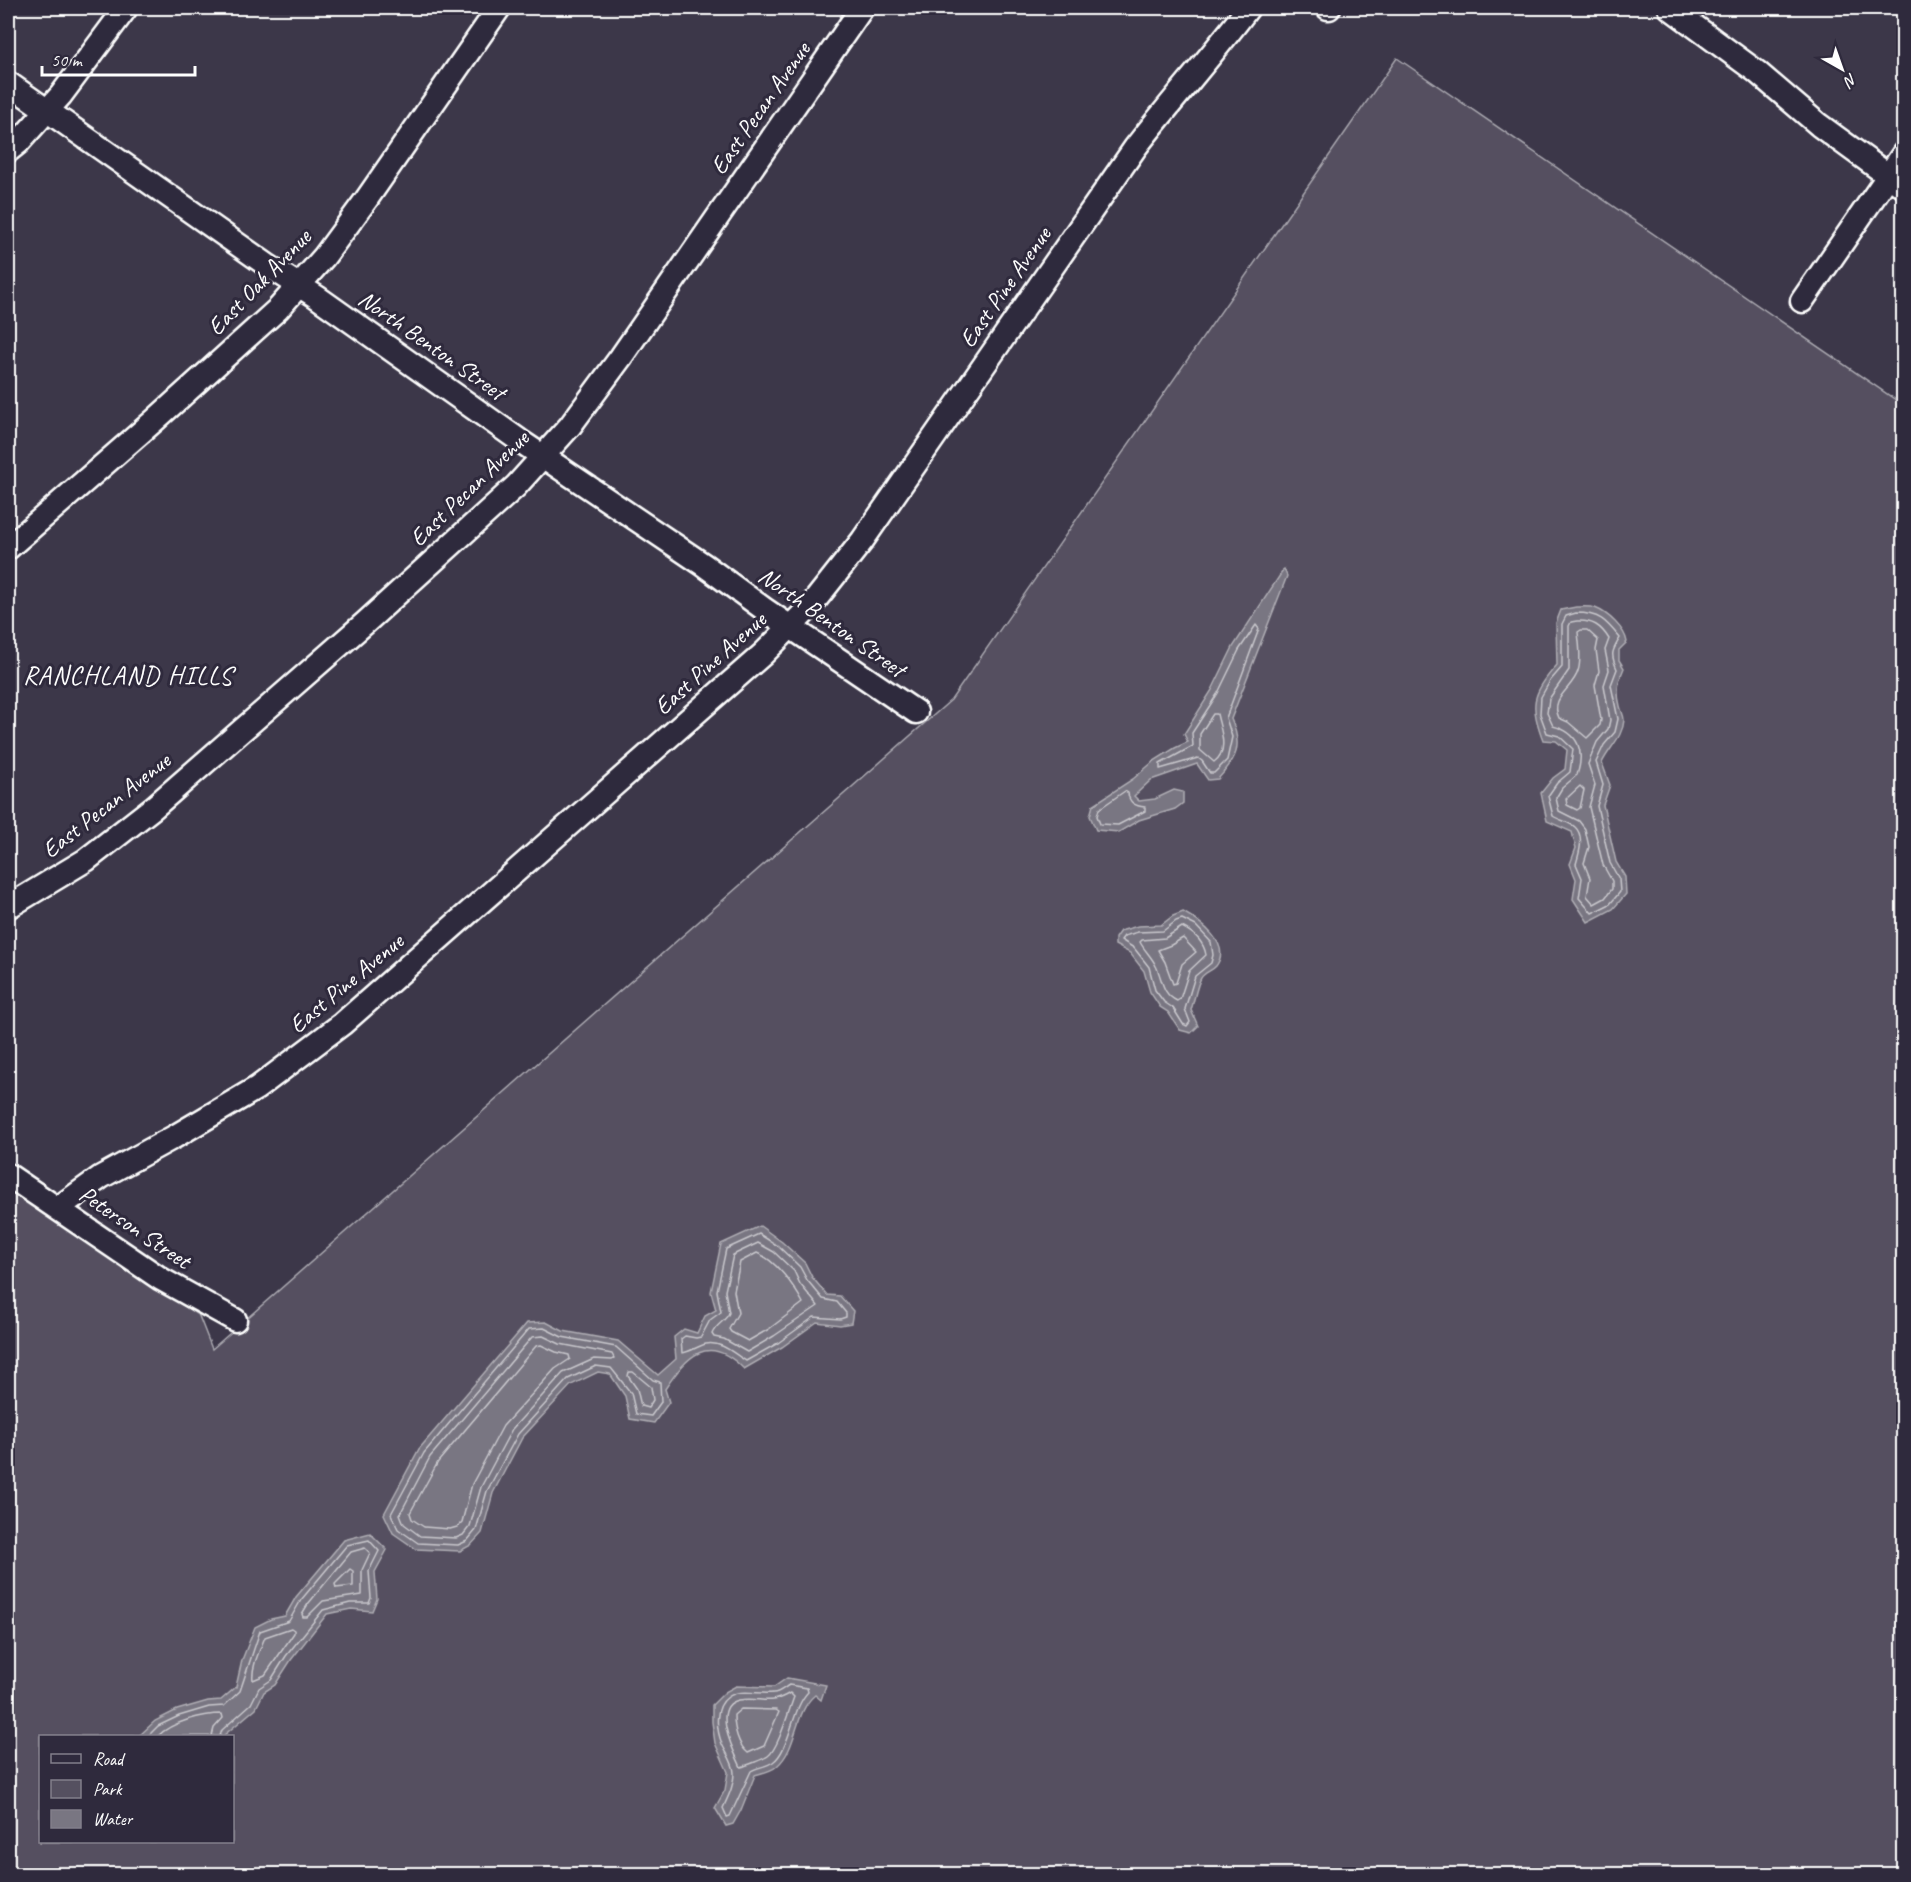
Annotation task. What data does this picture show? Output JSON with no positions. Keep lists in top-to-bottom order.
{
  "streets": {
    "street": [
      "East Pecan Avenue",
      "East Oak Avenue",
      "East Pine Avenue",
      "North Benton Street",
      "Peterson Street"
    ]
  },
  "crossings": [
    ["East Pecan Avenue", "North Benton Street"],
    ["East Oak Avenue", "North Benton Street"],
    ["East Pine Avenue", "North Benton Street"],
    ["East Pine Avenue", "Peterson Street"]
  ],
  "districts": ["RANCHLAND HILLS"],
  "legend": ["Road", "Park", "Water"],
  "scale_bar": "50 m",
  "north": "bottom right"
}
